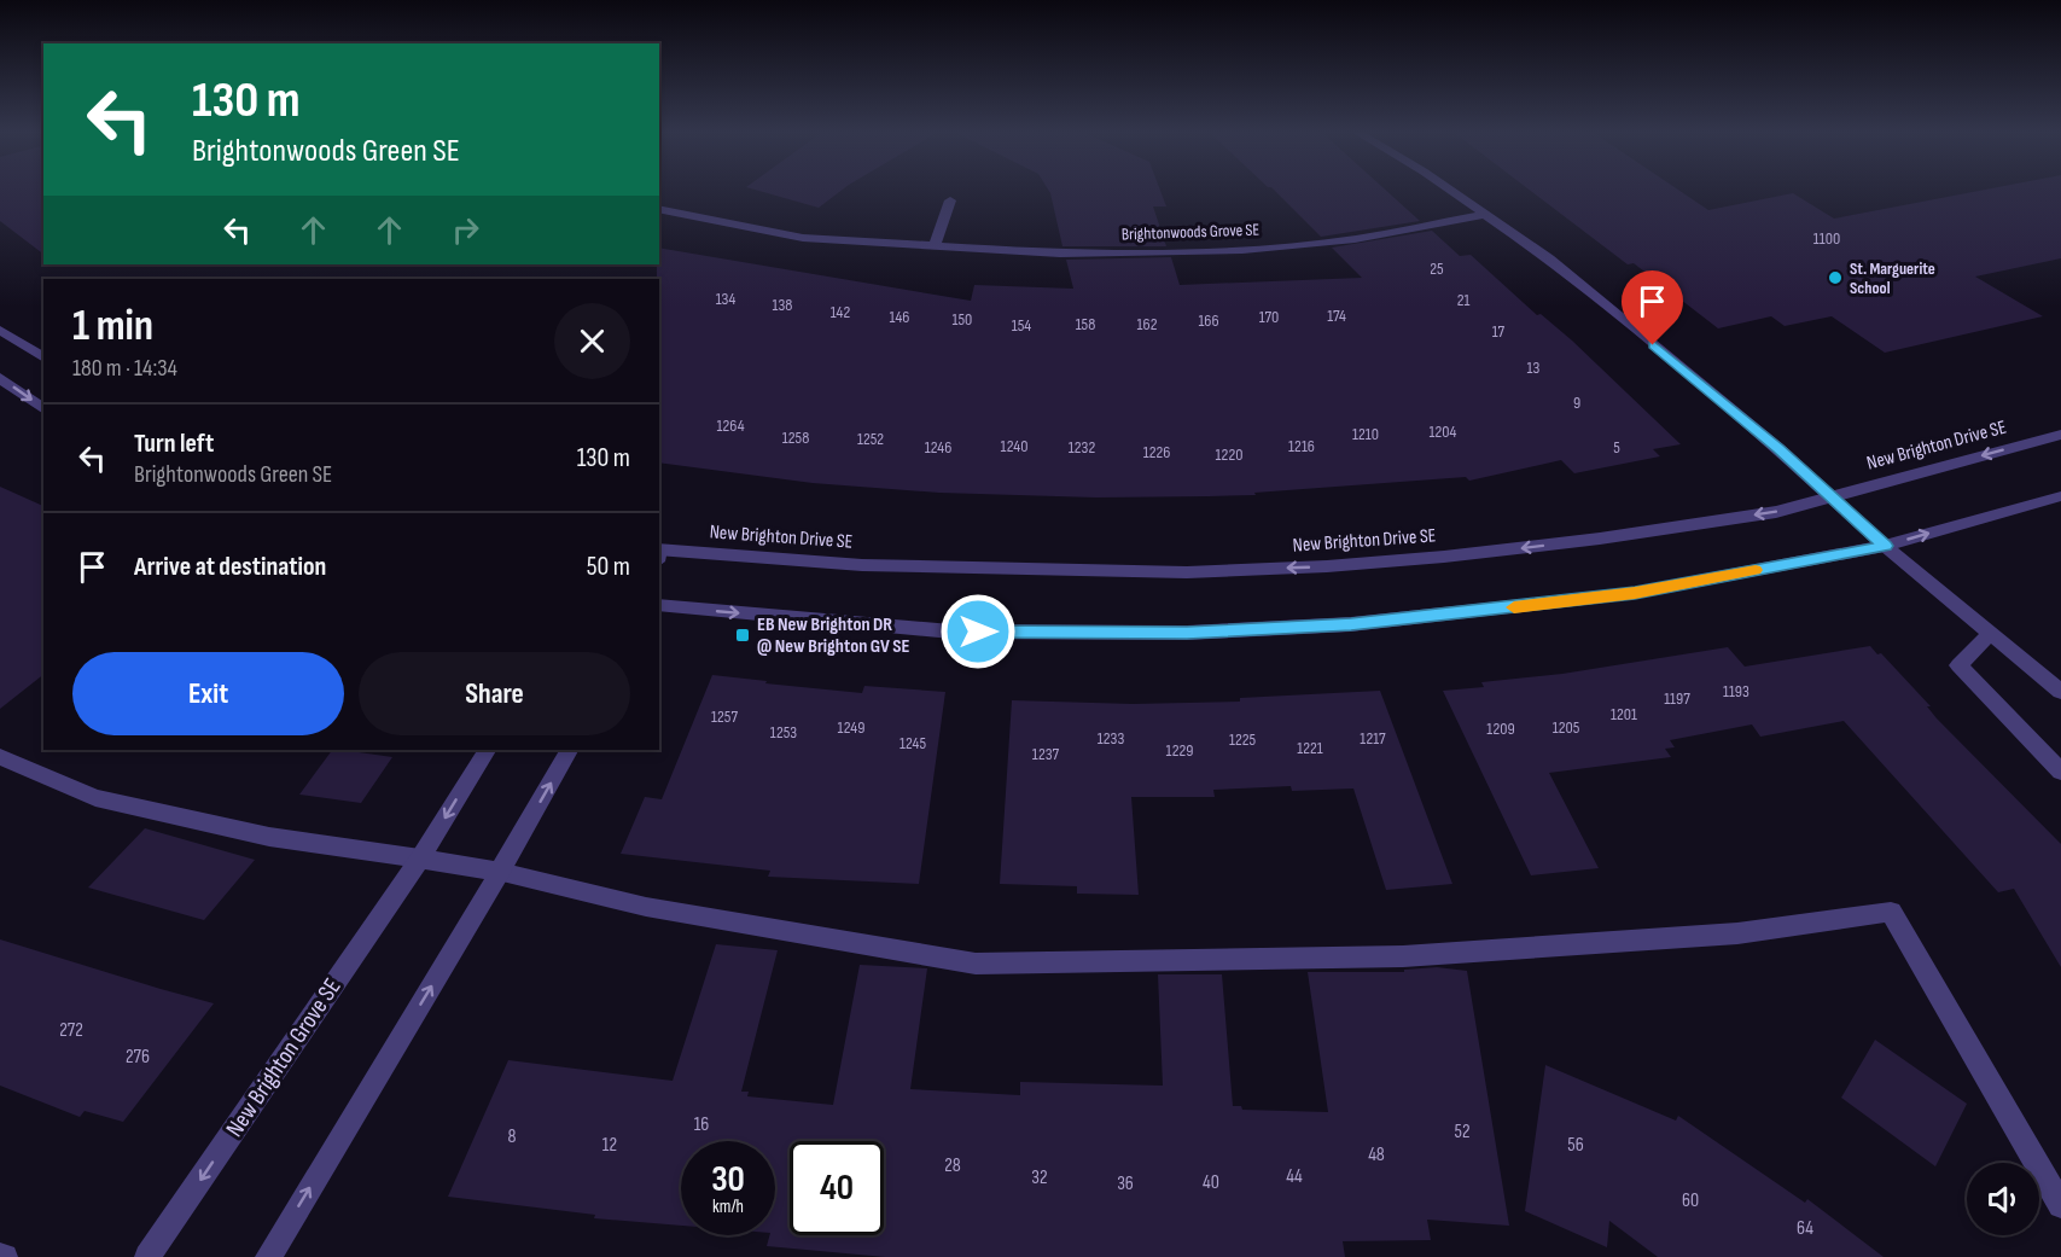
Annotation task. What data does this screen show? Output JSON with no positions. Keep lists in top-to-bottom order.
{
  "streets": {
    "street": ["Brightonwoods Grove SE", "New Brighton Drive SE", "New Brighton Grove SE"]
  },
  "places": {
    "other": ["St. Marguerite School"],
    "transit": ["EB New Brighton DR @ New Brighton GV SE"]
  },
  "house_numbers": [
    "1100",
    "25",
    "134",
    "21",
    "138",
    "142",
    "174",
    "146",
    "170",
    "150",
    "166",
    "158",
    "162",
    "154",
    "17",
    "13",
    "9",
    "1264",
    "1204",
    "1210",
    "1258",
    "1252",
    "1240",
    "1216",
    "1246",
    "1232",
    "5",
    "1226",
    "1220",
    "1193",
    "1197",
    "1201",
    "1257",
    "1249",
    "1205",
    "1209",
    "1253",
    "1233",
    "1217",
    "1225",
    "1245",
    "1221",
    "1229",
    "1237",
    "272",
    "276",
    "16",
    "52",
    "8",
    "12",
    "56",
    "48",
    "28",
    "44",
    "32",
    "40",
    "36",
    "60",
    "64"
  ],
  "page": {
    "turn": ["130 m", "Brightonwoods Green SE"],
    "heading": ["1 min", "180 m · 14:34"],
    "list": [
      {
        "name": "Turn left",
        "note": "Brightonwoods Green SE",
        "value": "130 m"
      },
      {
        "name": "Arrive at destination",
        "value": "50 m"
      }
    ],
    "buttons": ["Exit", "Share"],
    "speed": "30 km/h",
    "limit": "40"
  }
}
